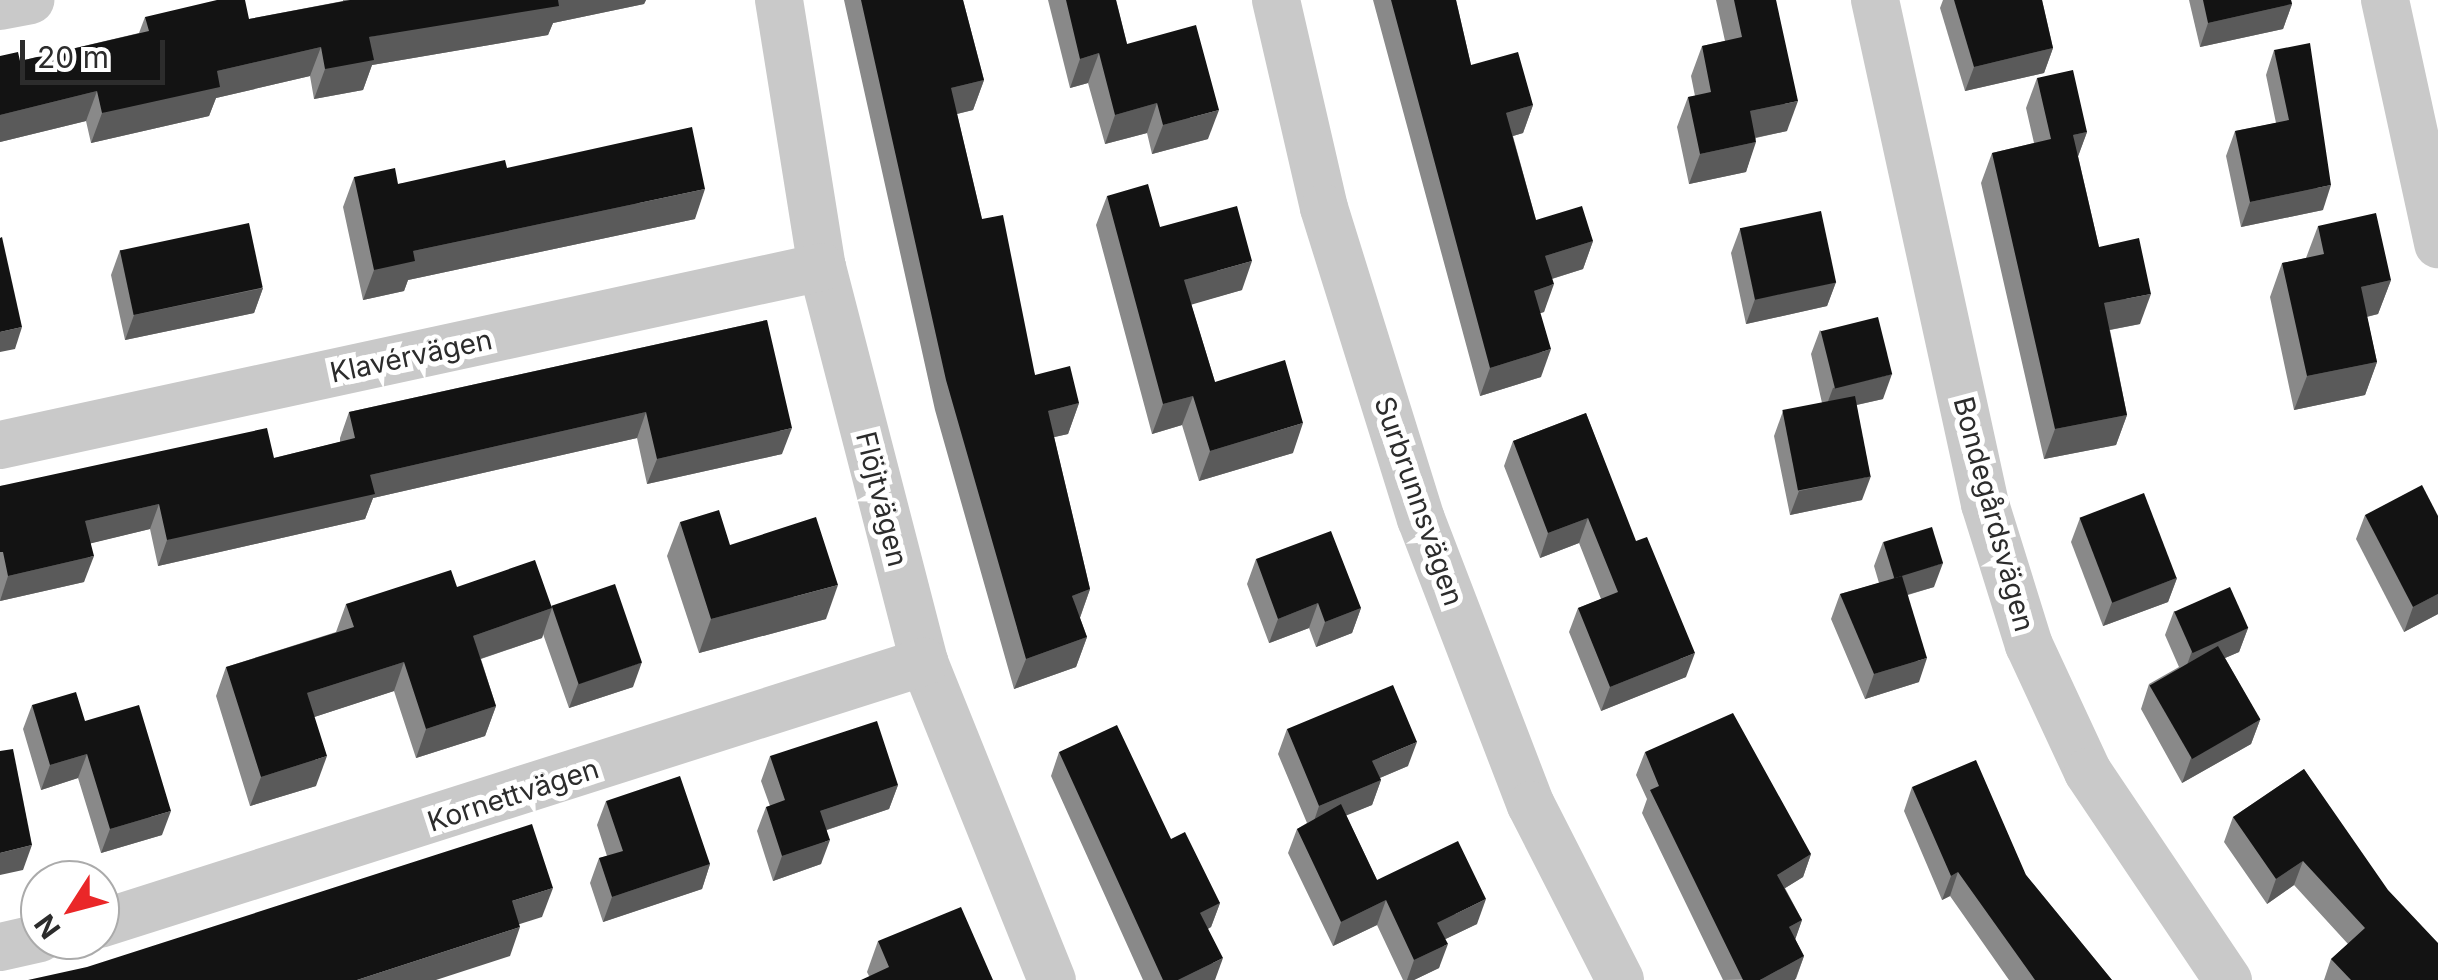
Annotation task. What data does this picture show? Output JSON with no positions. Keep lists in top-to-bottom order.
{
  "streets": {
    "street": [
      "Klavérvägen",
      "Flöjtvägen",
      "Surbrunnsvägen",
      "Bondegårdsvägen",
      "Kornettvägen"
    ]
  },
  "crossings": [
    ["Klavérvägen", "Flöjtvägen"],
    ["Flöjtvägen", "Kornettvägen"]
  ],
  "scale_bar": "20 m",
  "north": "bottom left"
}
